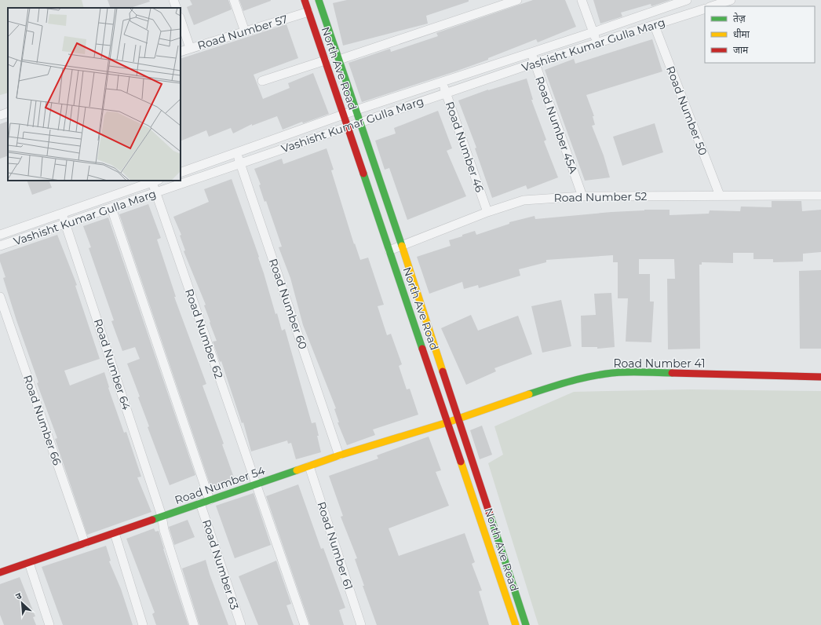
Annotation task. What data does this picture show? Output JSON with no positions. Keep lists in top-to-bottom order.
{
  "streets": {
    "street": [
      "Road Number 57",
      "Vashisht Kumar Gulla Marg",
      "North Ave Road",
      "Road Number 50",
      "Road Number 45A",
      "Road Number 46",
      "Road Number 52",
      "Road Number 60",
      "Road Number 62",
      "Road Number 41",
      "Road Number 64",
      "Road Number 66",
      "Road Number 54",
      "Road Number 61",
      "Road Number 63"
    ]
  },
  "crossings": [
    ["Road Number 57", "North Ave Road"],
    ["Vashisht Kumar Gulla Marg", "North Ave Road"],
    ["Vashisht Kumar Gulla Marg", "Road Number 50"],
    ["Vashisht Kumar Gulla Marg", "Road Number 45A"],
    ["Vashisht Kumar Gulla Marg", "Road Number 46"],
    ["Vashisht Kumar Gulla Marg", "Road Number 60"],
    ["Vashisht Kumar Gulla Marg", "Road Number 62"],
    ["Vashisht Kumar Gulla Marg", "Road Number 64"],
    ["North Ave Road", "Road Number 52"],
    ["North Ave Road", "Road Number 41"],
    ["North Ave Road", "Road Number 54"],
    ["Road Number 50", "Road Number 52"],
    ["Road Number 45A", "Road Number 52"],
    ["Road Number 46", "Road Number 52"],
    ["Road Number 60", "Road Number 54"],
    ["Road Number 62", "Road Number 54"],
    ["Road Number 41", "Road Number 54"],
    ["Road Number 64", "Road Number 54"],
    ["Road Number 66", "Road Number 54"],
    ["Road Number 54", "Road Number 61"],
    ["Road Number 54", "Road Number 63"]
  ],
  "legend": ["तेज़", "धीमा", "जाम"],
  "north": "top left"
}
